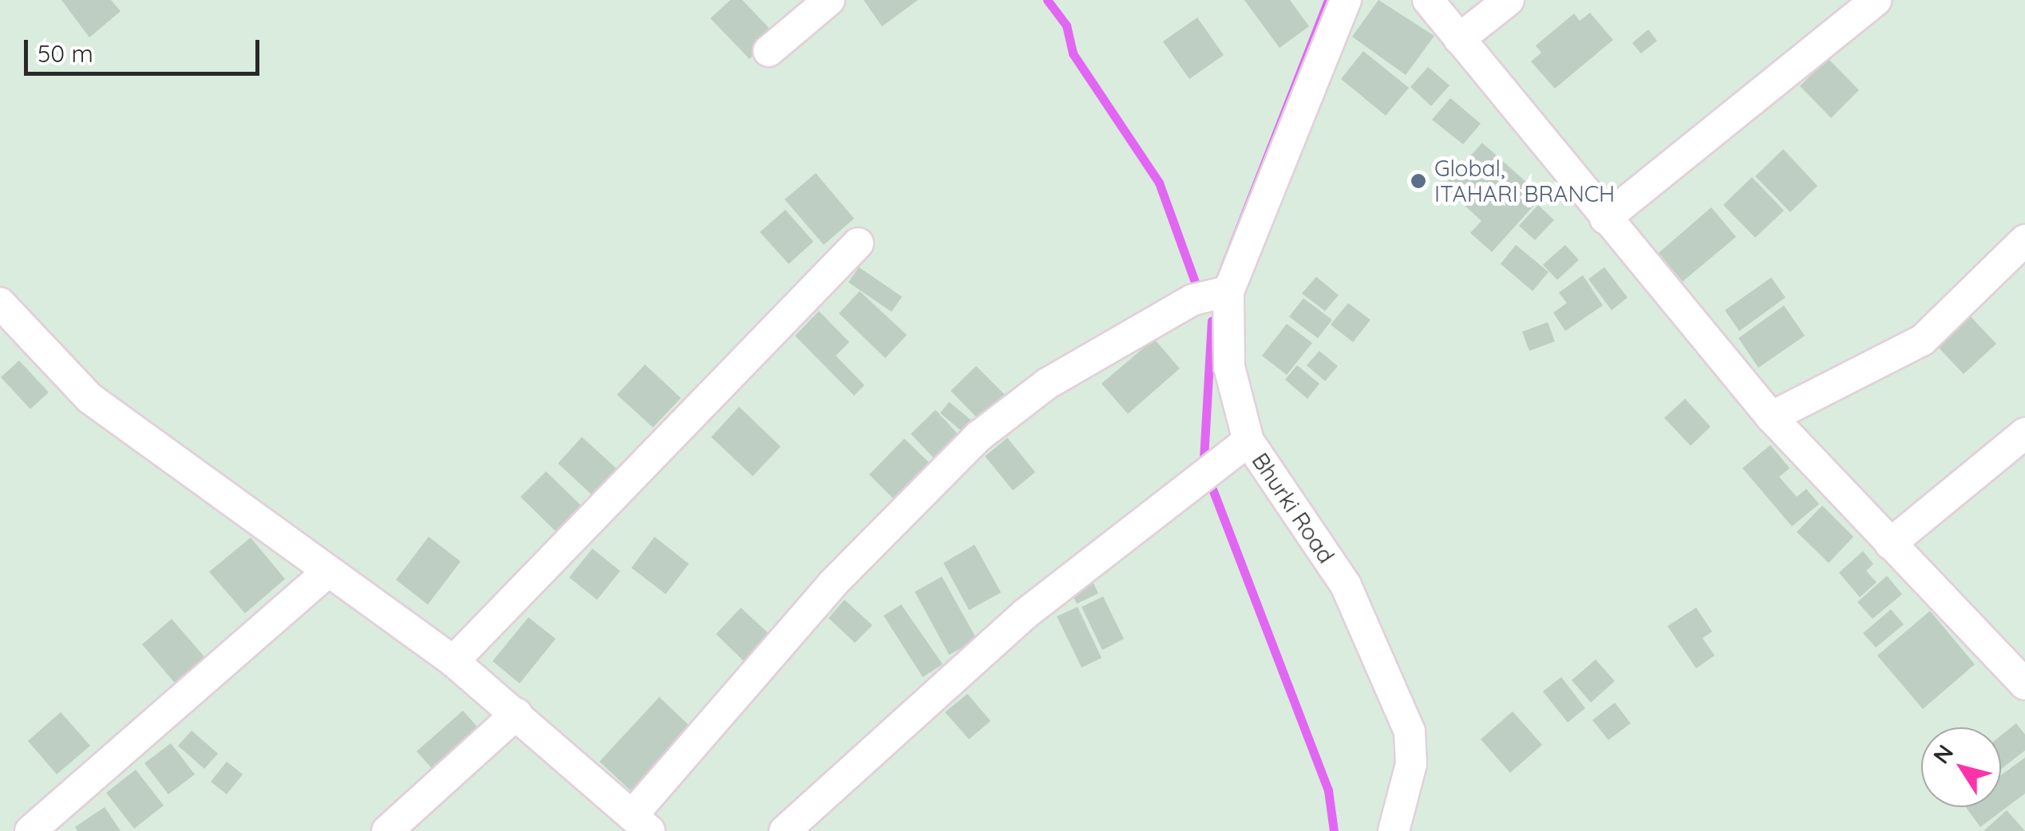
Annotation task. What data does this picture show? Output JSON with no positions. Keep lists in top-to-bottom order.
{
  "streets": {
    "street": ["Bhurki Road"]
  },
  "places": ["Global, ITAHARI BRANCH"],
  "scale_bar": "50 m",
  "north": "top left"
}
